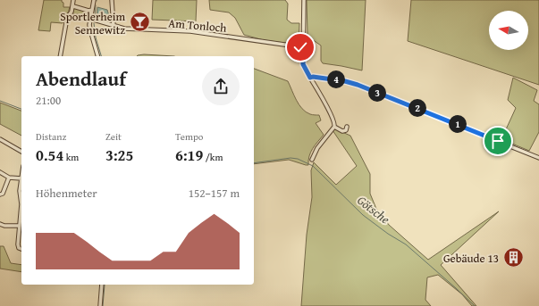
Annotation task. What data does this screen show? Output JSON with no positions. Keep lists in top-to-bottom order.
{
  "streets": {
    "street": ["Am Tonloch"]
  },
  "water": ["Götsche"],
  "places": {
    "bar": ["Sportlerheim Sennewitz"],
    "building": ["Gebäude 13"]
  },
  "north": "left",
  "page": {
    "heading": ["Abendlauf", "21:00"],
    "pins": [
      "4",
      "3",
      "2",
      "1"
    ],
    "stats": [
      ["Distanz", "0.54 km"],
      ["Zeit", "3:25"],
      ["Tempo", "6:19 /km"]
    ],
    "chart": ["Höhenmeter", "152–157 m"]
  }
}
